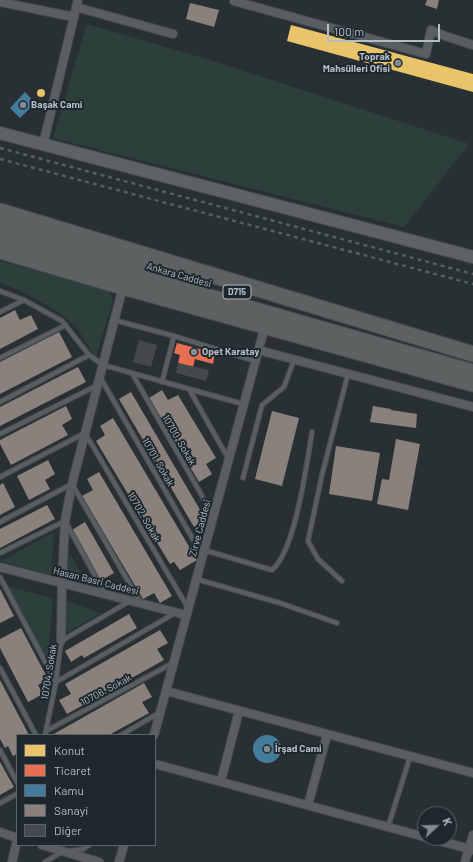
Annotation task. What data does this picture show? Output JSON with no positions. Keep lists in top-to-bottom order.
{
  "streets": {
    "highway": ["Ankara Caddesi", "D715"],
    "street": ["Zirve Caddesi", "Hasan Basri Caddesi"],
    "lane": [
      "10700. Sokak",
      "10701. Sokak",
      "10702. Sokak",
      "10704. Sokak",
      "10706. Sokak"
    ]
  },
  "crossings": [
    ["D715", "Zirve Caddesi"],
    ["10700. Sokak", "Zirve Caddesi"],
    ["10701. Sokak", "Zirve Caddesi"],
    ["10702. Sokak", "Zirve Caddesi"],
    ["10702. Sokak", "Hasan Basri Caddesi"],
    ["Zirve Caddesi", "Hasan Basri Caddesi"],
    ["Zirve Caddesi", "10706. Sokak"],
    ["Hasan Basri Caddesi", "10704. Sokak"],
    ["10704. Sokak", "10706. Sokak"]
  ],
  "places": [
    "Toprak Mahsülleri Ofisi",
    "Başak Cami",
    "Opet Karatay",
    "İrşad Cami"
  ],
  "legend": [
    "Konut",
    "Ticaret",
    "Kamu",
    "Sanayi",
    "Diğer"
  ],
  "scale_bar": "100 m",
  "north": "right"
}
